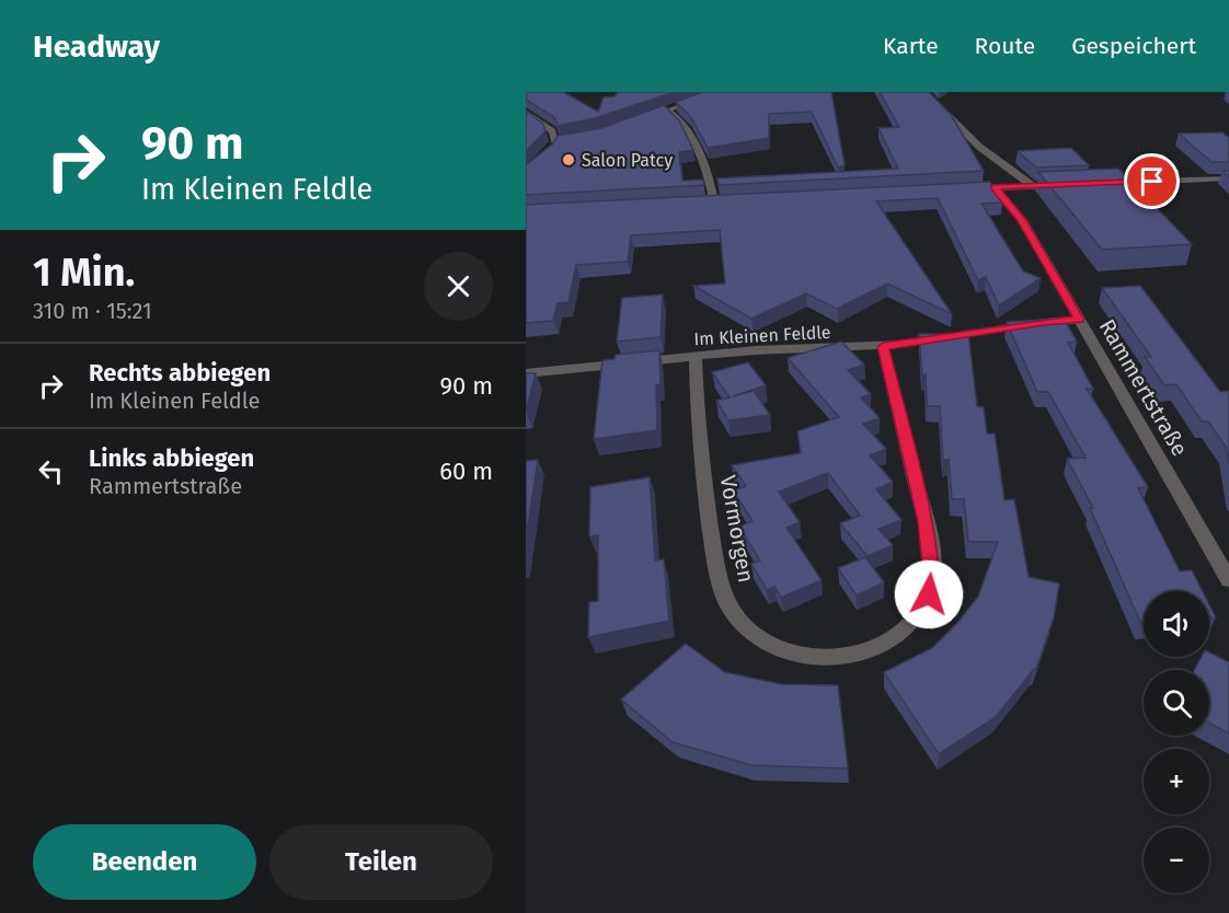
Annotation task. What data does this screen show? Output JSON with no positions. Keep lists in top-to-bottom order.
{
  "streets": {
    "street": ["Im Kleinen Feldle", "Rammertstraße", "Vormorgen"]
  },
  "crossings": [
    ["Im Kleinen Feldle", "Rammertstraße"],
    ["Im Kleinen Feldle", "Vormorgen"]
  ],
  "places": ["Salon Patcy"],
  "page": {
    "header": "Headway",
    "nav": ["Karte", "Route", "Gespeichert"],
    "turn": ["90 m", "Im Kleinen Feldle"],
    "heading": ["1 Min.", "310 m · 15:21"],
    "list": [
      {
        "name": "Rechts abbiegen",
        "note": "Im Kleinen Feldle",
        "value": "90 m"
      },
      {
        "name": "Links abbiegen",
        "note": "Rammertstraße",
        "value": "60 m"
      }
    ],
    "map_buttons": ["+", "−"],
    "buttons": ["Beenden", "Teilen"]
  }
}
